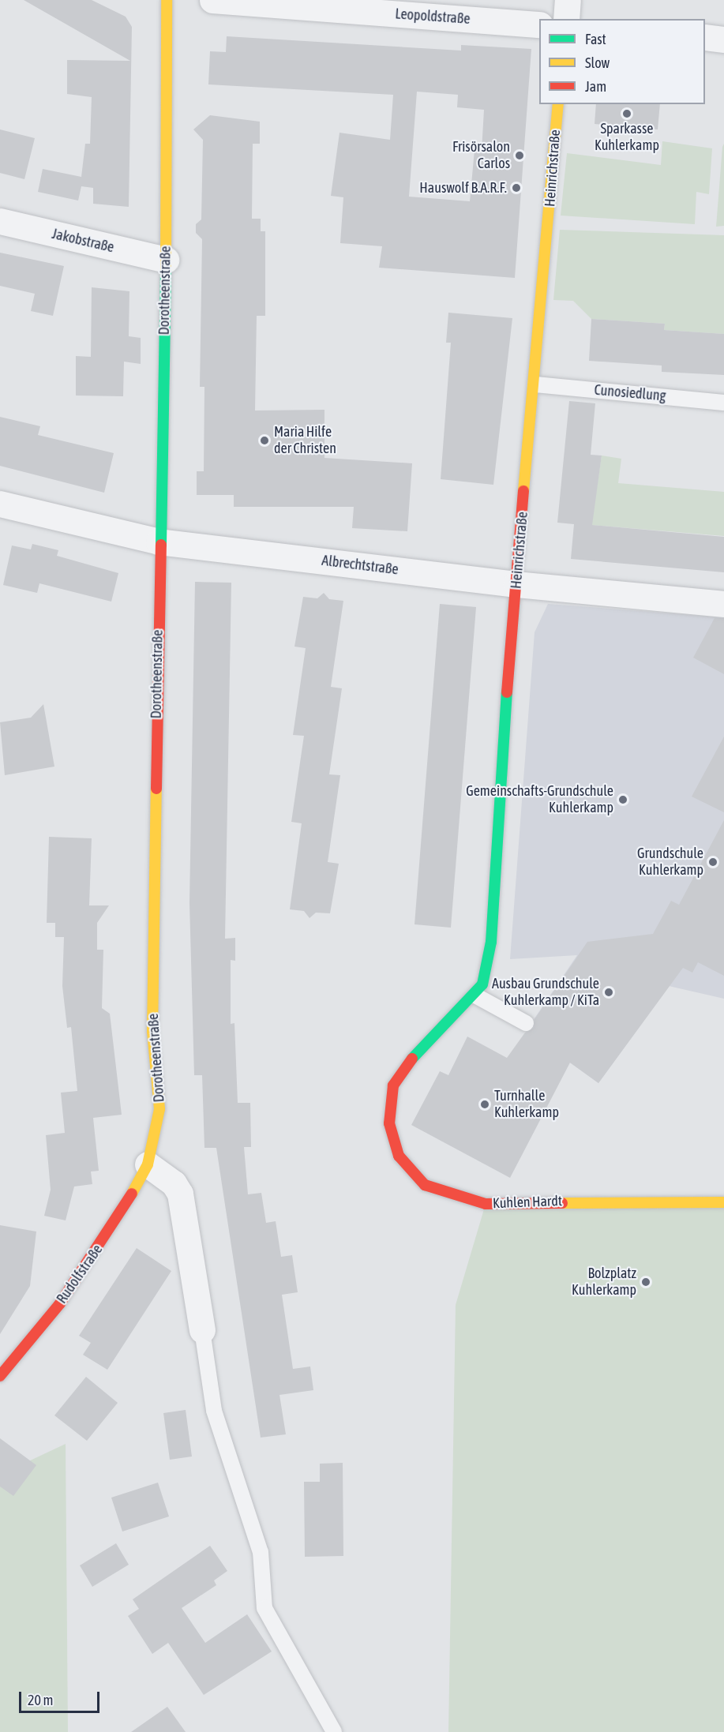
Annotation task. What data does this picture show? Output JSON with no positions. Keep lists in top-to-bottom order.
{
  "streets": {
    "street": [
      "Leopoldstraße",
      "Heinrichstraße",
      "Jakobstraße",
      "Dorotheenstraße",
      "Albrechtstraße",
      "Kuhlen Hardt",
      "Rudolfstraße"
    ],
    "lane": ["Cunosiedlung"]
  },
  "crossings": [
    ["Heinrichstraße", "Cunosiedlung"],
    ["Heinrichstraße", "Albrechtstraße"],
    ["Heinrichstraße", "Kuhlen Hardt"],
    ["Jakobstraße", "Dorotheenstraße"],
    ["Dorotheenstraße", "Albrechtstraße"],
    ["Dorotheenstraße", "Rudolfstraße"]
  ],
  "places": [
    "Sparkasse Kuhlerkamp",
    "Frisörsalon Carlos",
    "Hauswolf B.A.R.F.",
    "Maria Hilfe der Christen",
    "Gemeinschafts-Grundschule Kuhlerkamp",
    "Grundschule Kuhlerkamp",
    "Ausbau Grundschule Kuhlerkamp / KiTa",
    "Turnhalle Kuhlerkamp",
    "Bolzplatz Kuhlerkamp"
  ],
  "legend": ["Fast", "Slow", "Jam"],
  "scale_bar": "20 m"
}
